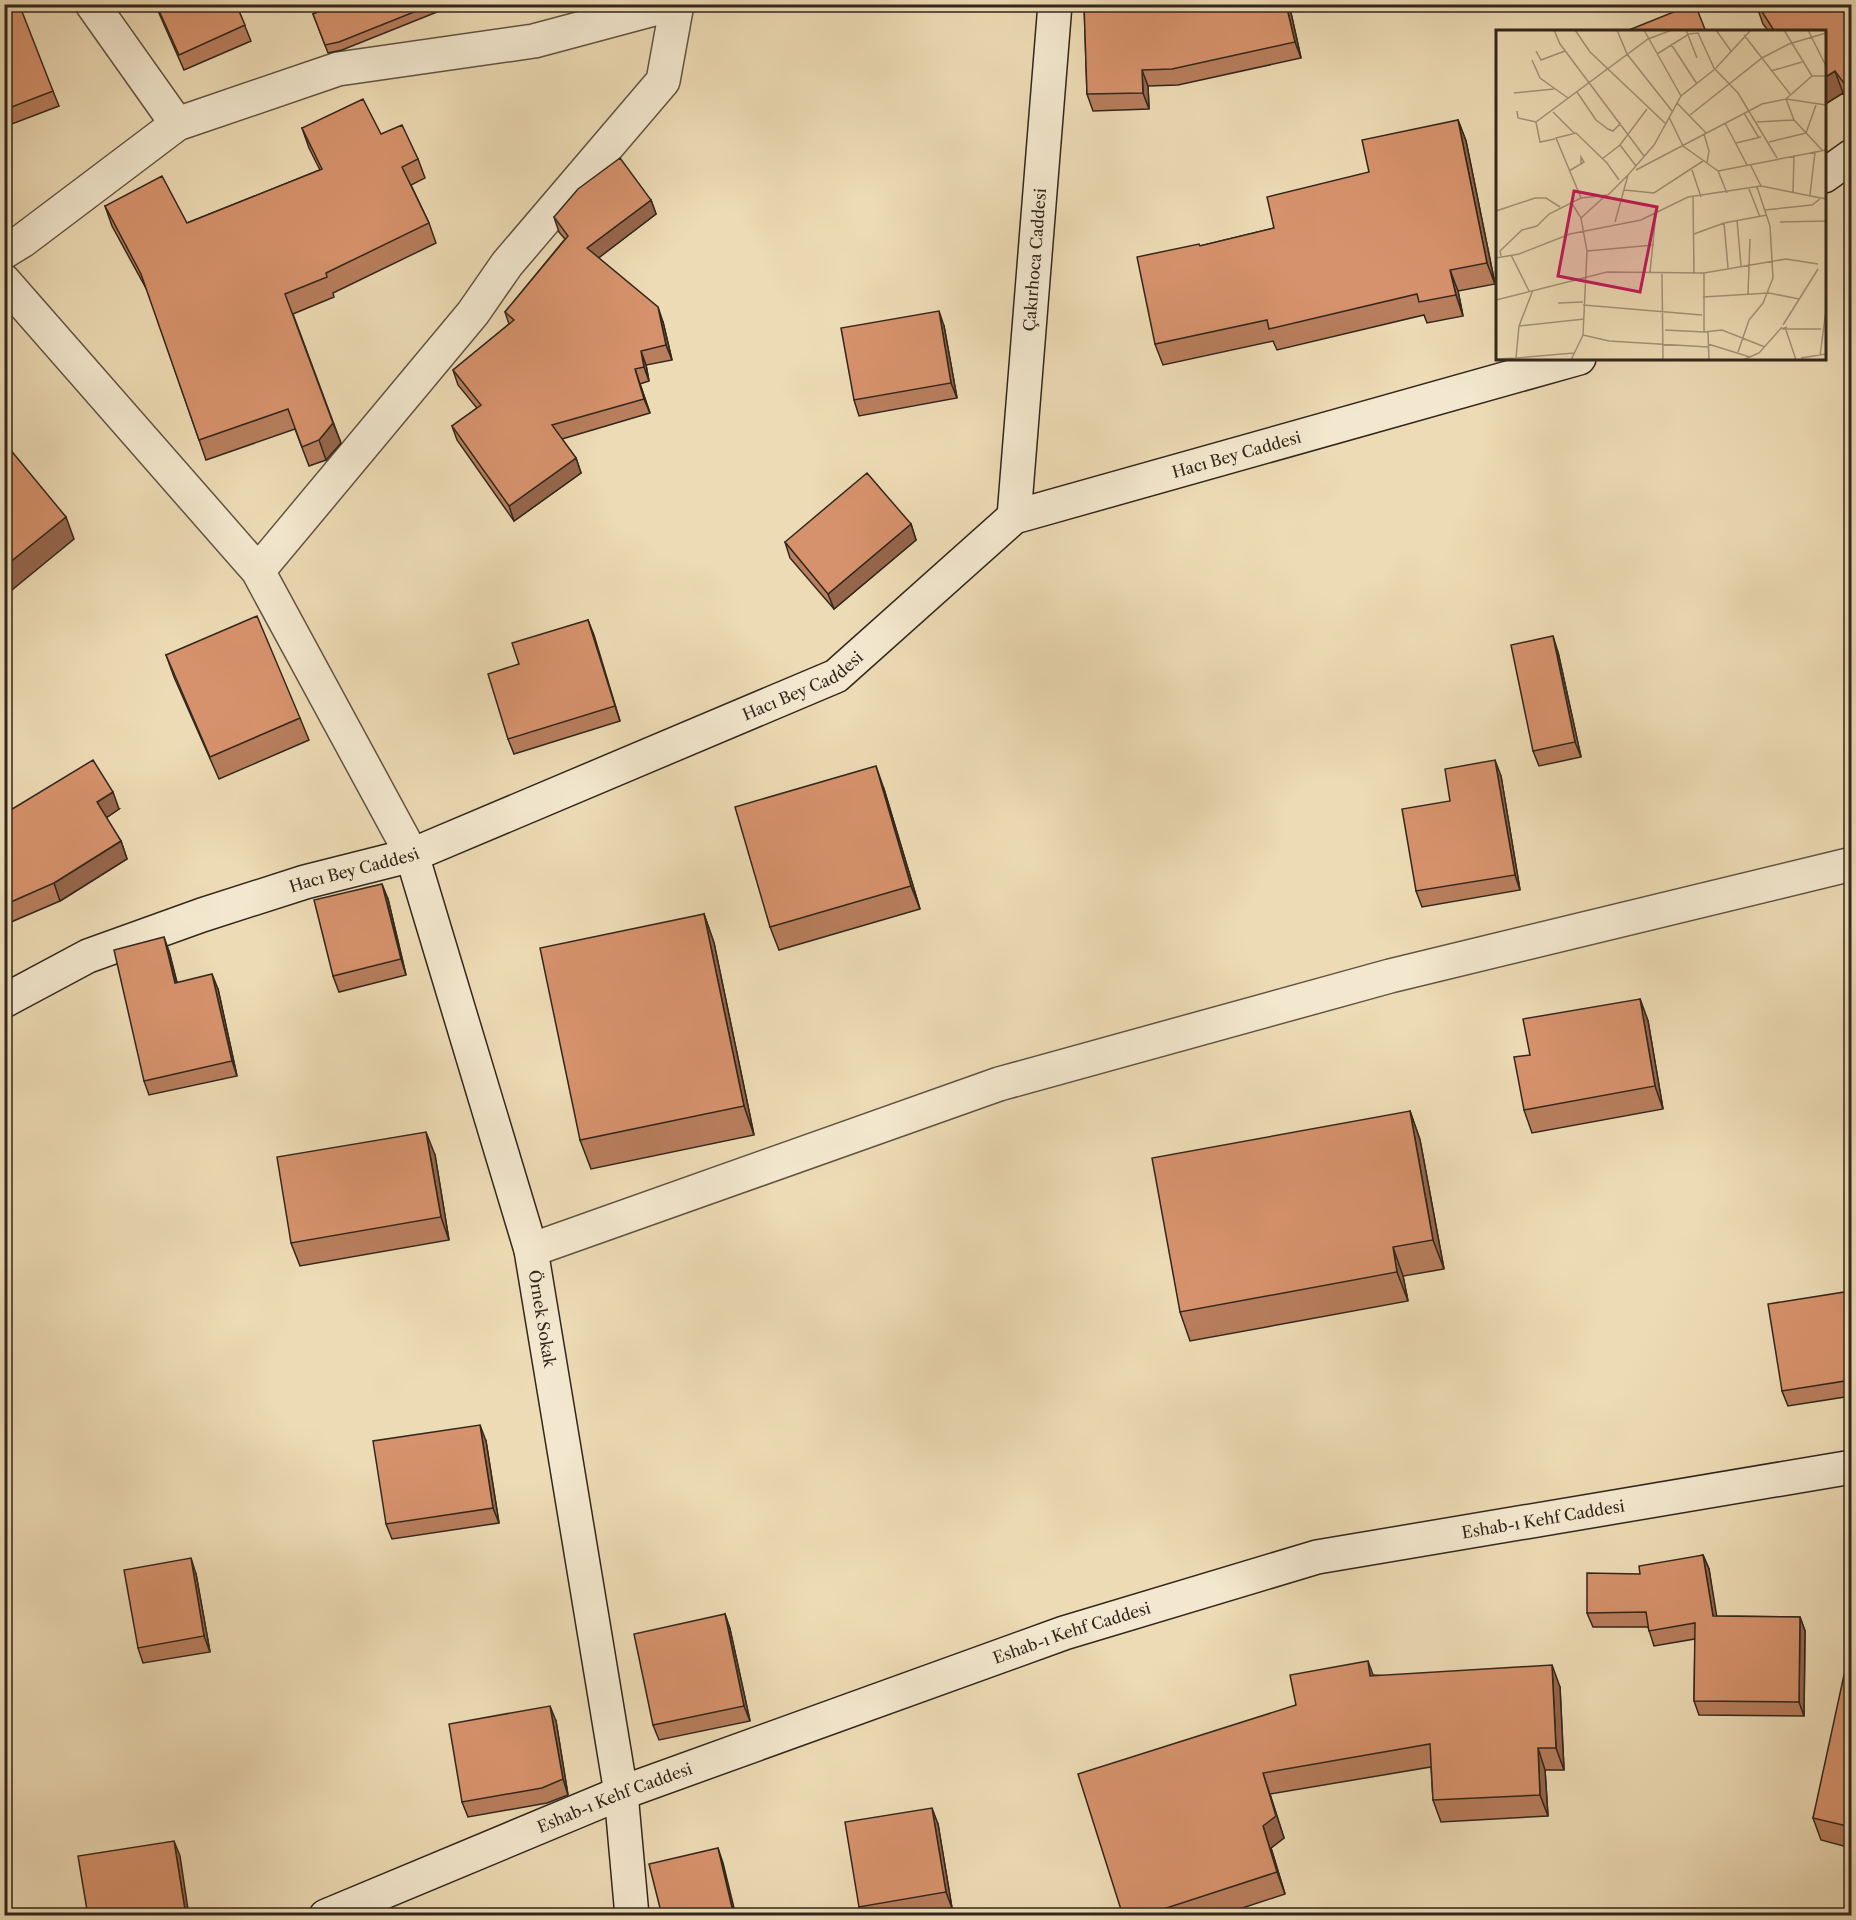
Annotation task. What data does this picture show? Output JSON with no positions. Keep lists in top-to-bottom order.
{
  "streets": {
    "street": [
      "Çakırhoca Caddesi",
      "Hacı Bey Caddesi",
      "Örnek Sokak",
      "Eshab-ı Kehf Caddesi"
    ]
  },
  "crossings": [
    ["Çakırhoca Caddesi", "Hacı Bey Caddesi"],
    ["Hacı Bey Caddesi", "Örnek Sokak"],
    ["Örnek Sokak", "Eshab-ı Kehf Caddesi"]
  ]
}
